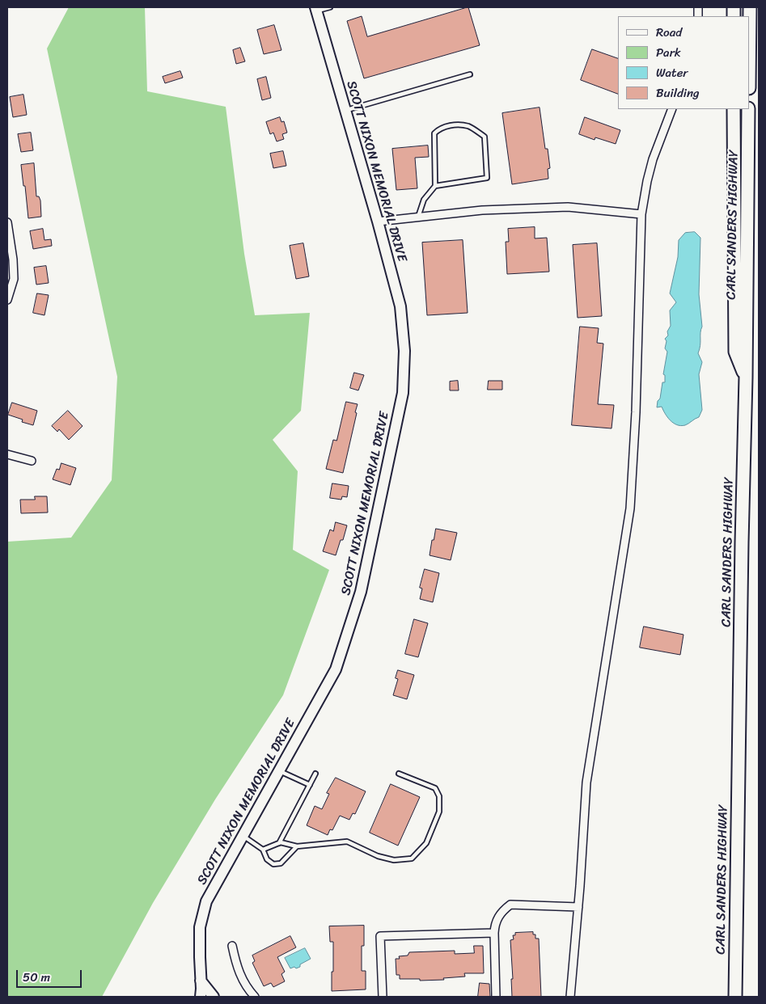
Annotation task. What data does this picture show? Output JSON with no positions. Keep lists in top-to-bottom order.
{
  "streets": {
    "highway": ["CARL SANDERS HIGHWAY"],
    "main road": ["SCOTT NIXON MEMORIAL DRIVE"]
  },
  "legend": [
    "Road",
    "Park",
    "Water",
    "Building"
  ],
  "scale_bar": "50 m"
}
